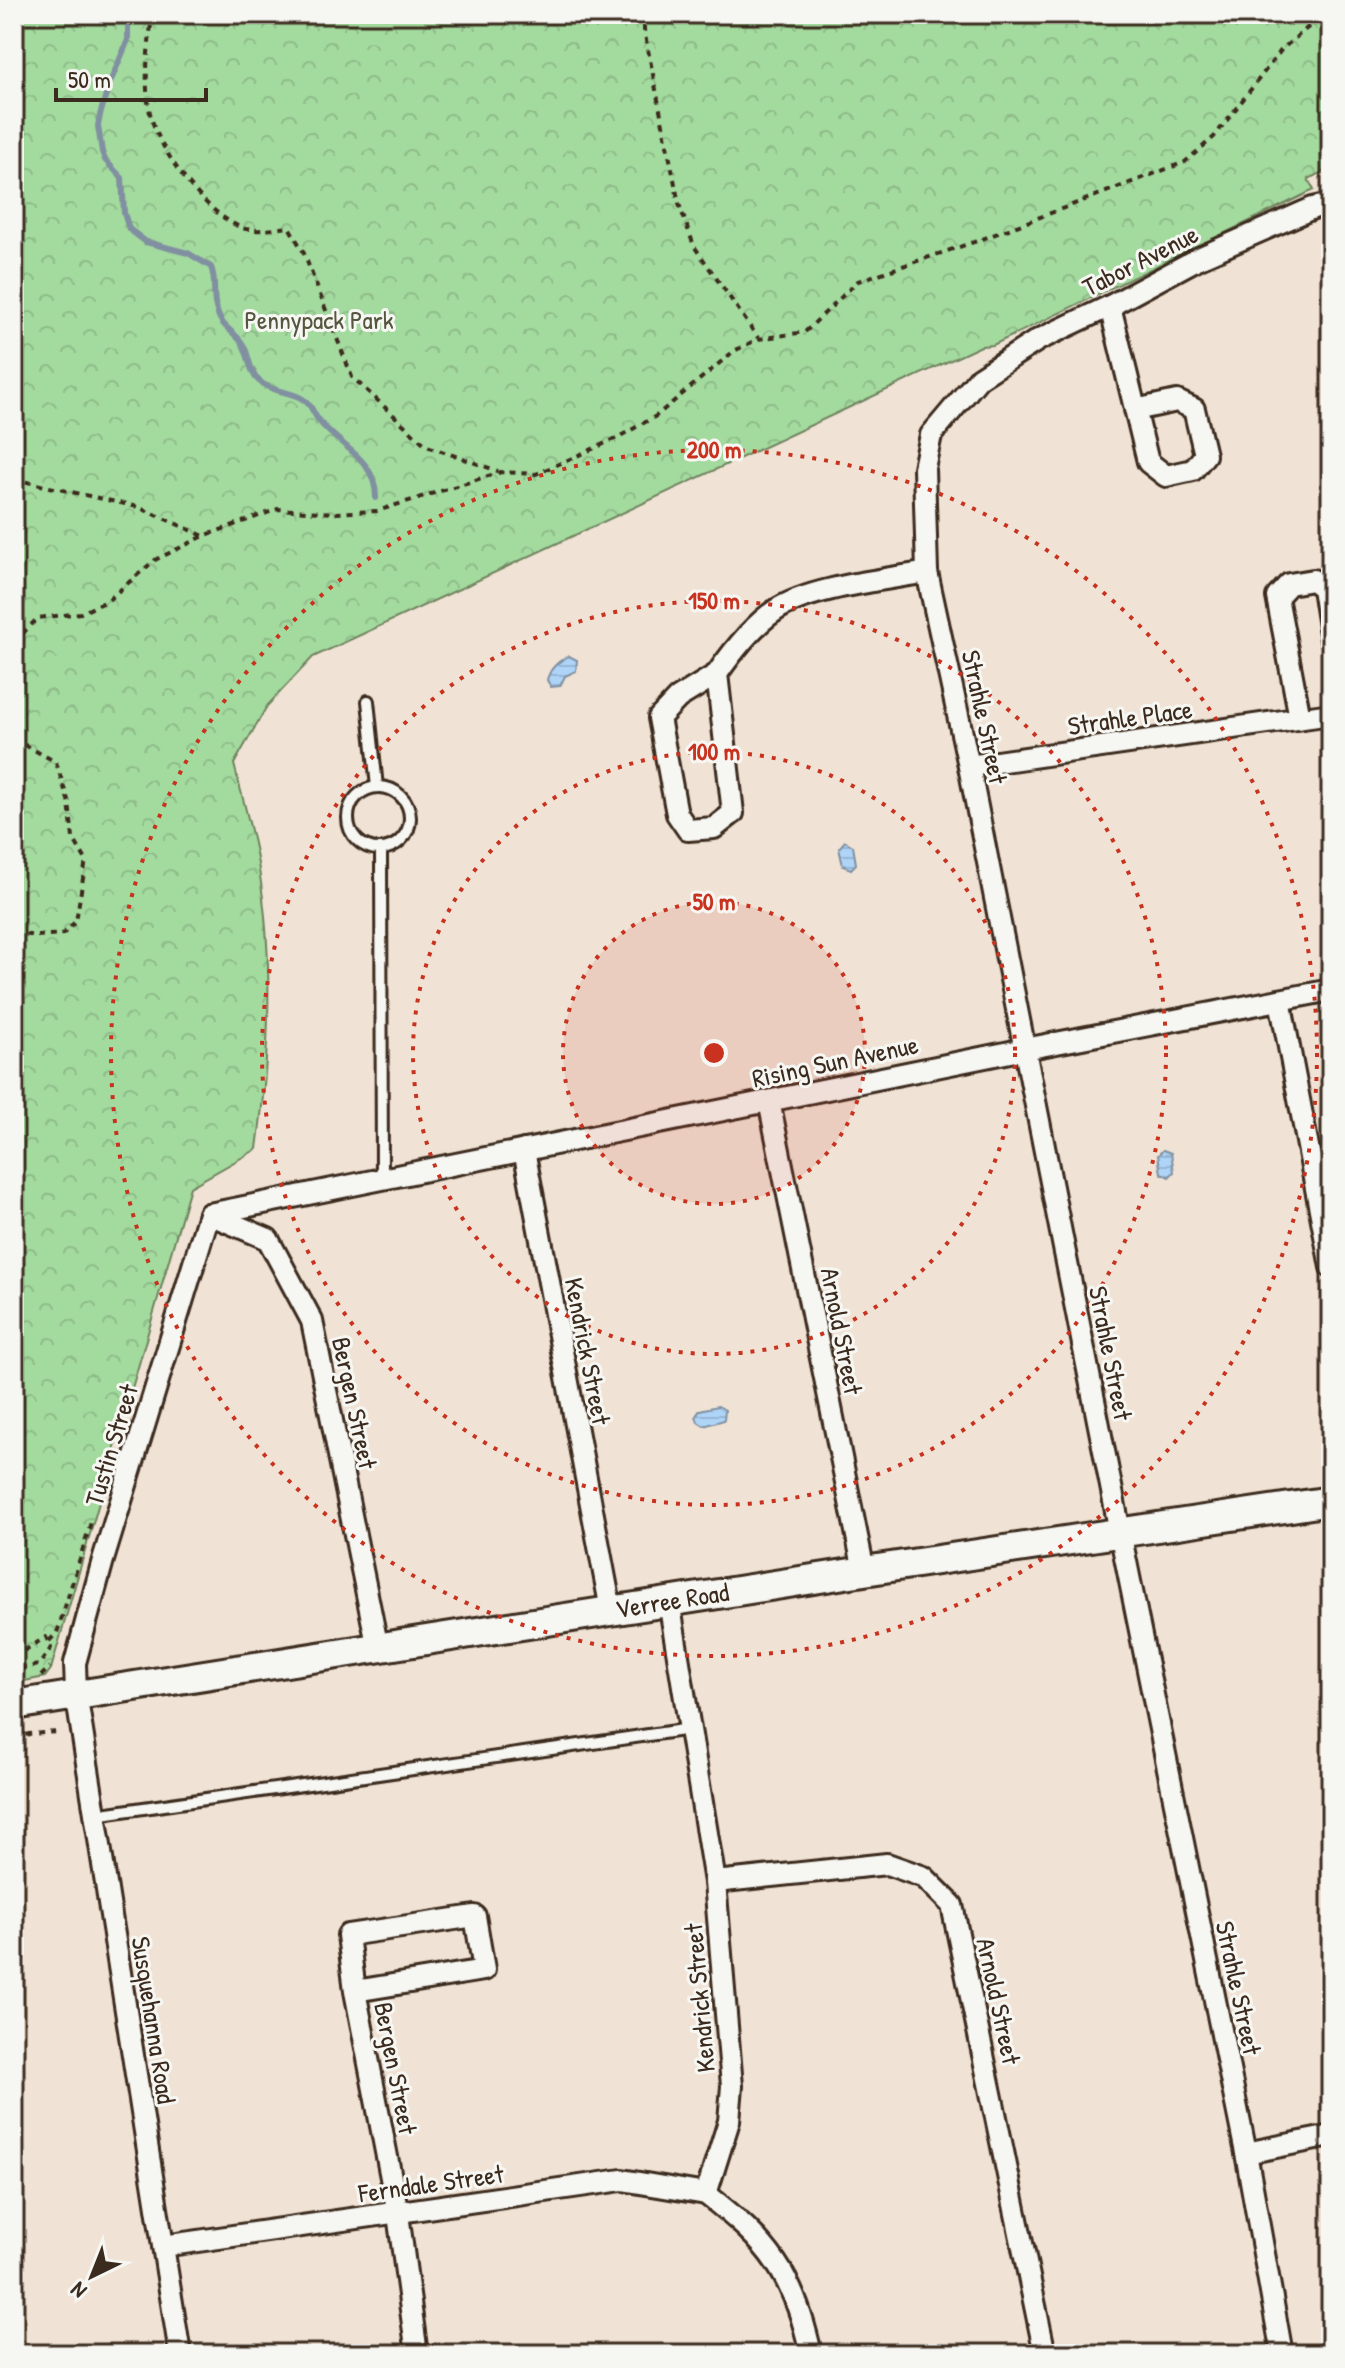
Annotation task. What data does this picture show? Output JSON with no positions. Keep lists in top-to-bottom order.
{
  "streets": {
    "main road": ["Verree Road"],
    "street": [
      "Tabor Avenue",
      "Strahle Street",
      "Strahle Place",
      "Rising Sun Avenue",
      "Arnold Street",
      "Kendrick Street",
      "Bergen Street",
      "Tustin Street",
      "Susquehanna Road",
      "Ferndale Street"
    ]
  },
  "crossings": [
    ["Tabor Avenue", "Strahle Street"],
    ["Strahle Street", "Strahle Place"],
    ["Strahle Street", "Rising Sun Avenue"],
    ["Strahle Street", "Verree Road"],
    ["Rising Sun Avenue", "Arnold Street"],
    ["Rising Sun Avenue", "Kendrick Street"],
    ["Rising Sun Avenue", "Bergen Street"],
    ["Rising Sun Avenue", "Tustin Street"],
    ["Arnold Street", "Kendrick Street"],
    ["Arnold Street", "Verree Road"],
    ["Kendrick Street", "Verree Road"],
    ["Kendrick Street", "Ferndale Street"],
    ["Bergen Street", "Tustin Street"],
    ["Bergen Street", "Verree Road"],
    ["Bergen Street", "Ferndale Street"],
    ["Tustin Street", "Verree Road"],
    ["Tustin Street", "Susquehanna Road"],
    ["Verree Road", "Susquehanna Road"],
    ["Susquehanna Road", "Ferndale Street"]
  ],
  "parks": ["Pennypack Park"],
  "scale_bar": "50 m",
  "north": "bottom left",
  "rings": [
    "200 m",
    "150 m",
    "100 m",
    "50 m"
  ]
}
